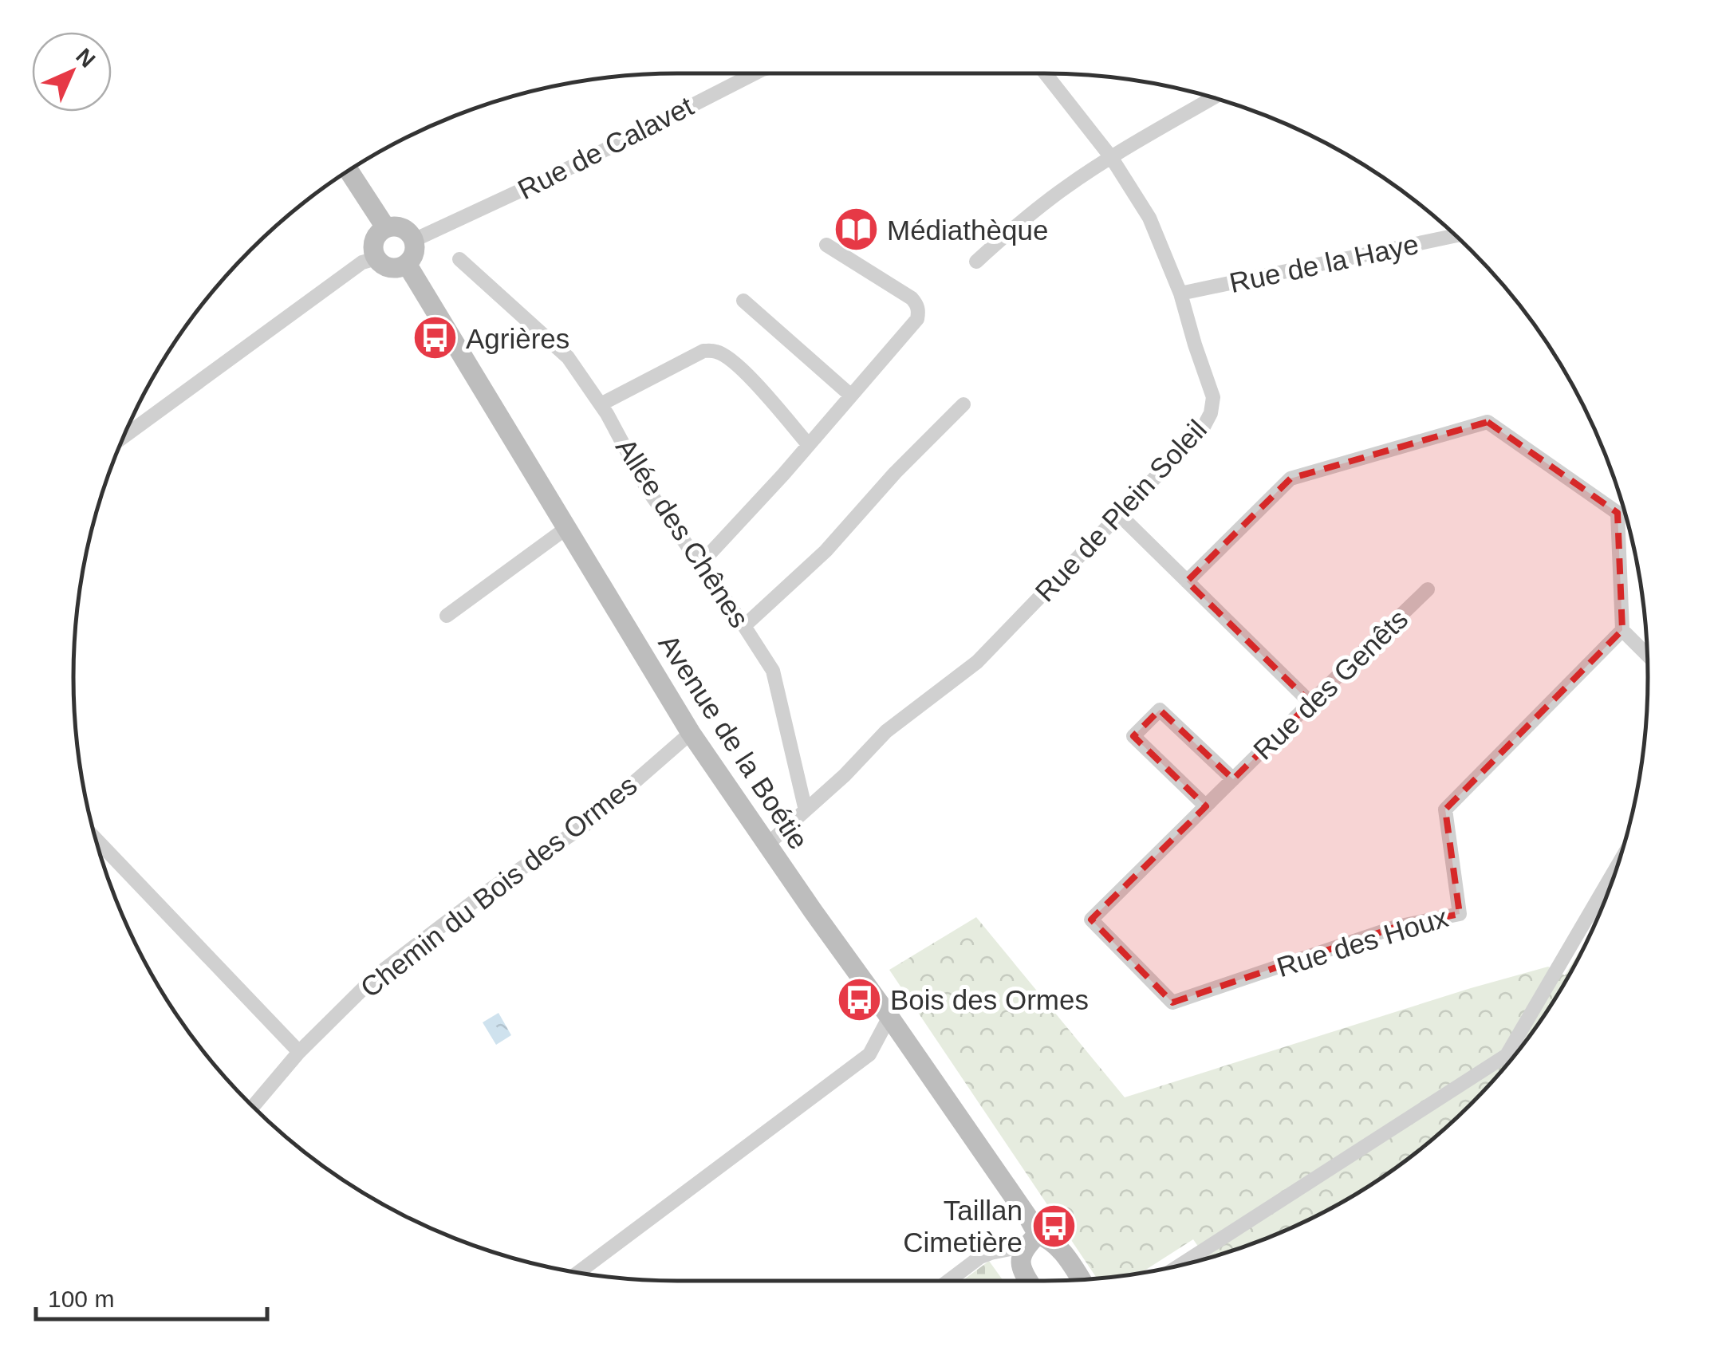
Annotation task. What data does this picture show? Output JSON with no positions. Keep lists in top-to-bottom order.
{
  "streets": {
    "main road": ["Avenue de la Boétie"],
    "street": [
      "Rue de Calavet",
      "Rue de la Haye",
      "Rue de Plein Soleil",
      "Allée des Chênes",
      "Rue des Genêts",
      "Chemin du Bois des Ormes",
      "Rue des Houx"
    ]
  },
  "crossings": [
    ["Rue de Calavet", "Avenue de la Boétie"],
    ["Rue de la Haye", "Rue de Plein Soleil"],
    ["Rue de Plein Soleil", "Allée des Chênes"],
    ["Rue de Plein Soleil", "Avenue de la Boétie"],
    ["Rue des Genêts", "Rue des Houx"],
    ["Avenue de la Boétie", "Chemin du Bois des Ormes"]
  ],
  "places": {
    "library": ["Médiathèque"],
    "bus stop": ["Agrières", "Bois des Ormes", "Taillan Cimetière"]
  },
  "scale_bar": "100 m",
  "north": "top right"
}
